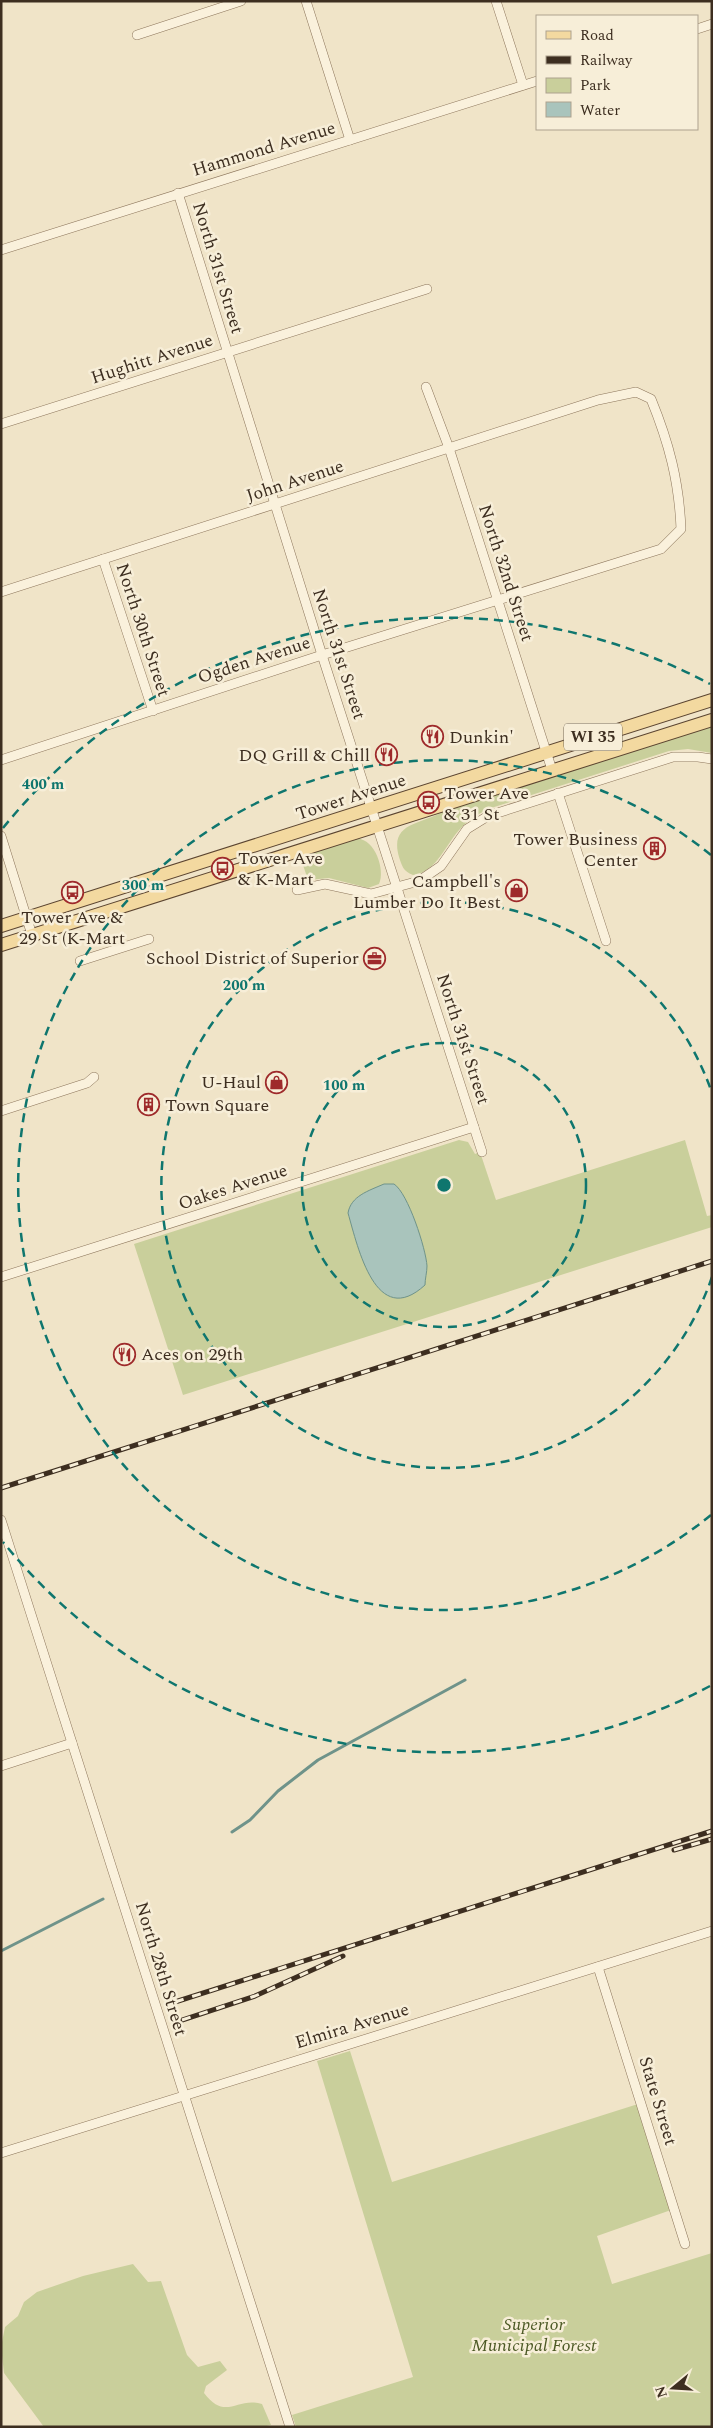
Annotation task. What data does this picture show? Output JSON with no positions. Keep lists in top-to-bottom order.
{
  "streets": {
    "main road": ["WI 35", "Tower Avenue"],
    "street": [
      "Hammond Avenue",
      "North 31st Street",
      "Hughitt Avenue",
      "John Avenue",
      "North 32nd Street",
      "North 30th Street",
      "Ogden Avenue",
      "Oakes Avenue",
      "North 28th Street",
      "Elmira Avenue",
      "State Street"
    ]
  },
  "crossings": [
    ["Hammond Avenue", "North 31st Street"],
    ["North 31st Street", "Hughitt Avenue"],
    ["North 31st Street", "John Avenue"],
    ["North 31st Street", "Ogden Avenue"],
    ["North 31st Street", "Tower Avenue"],
    ["North 31st Street", "Oakes Avenue"],
    ["John Avenue", "North 32nd Street"],
    ["John Avenue", "North 30th Street"],
    ["John Avenue", "Ogden Avenue"],
    ["North 32nd Street", "Ogden Avenue"],
    ["North 32nd Street", "Tower Avenue"],
    ["North 30th Street", "Ogden Avenue"],
    ["North 28th Street", "Elmira Avenue"],
    ["Elmira Avenue", "State Street"]
  ],
  "parks": ["Superior Municipal Forest"],
  "places": {
    "restaurant": ["Dunkin'", "DQ Grill & Chill", "Aces on 29th"],
    "bus stop": ["Tower Ave & 31 St", "Tower Ave & K-Mart", "Tower Ave & 29 St (K-Mart"],
    "building": ["Tower Business Center", "Town Square"],
    "shop": ["Campbell's Lumber Do It Best", "U-Haul"],
    "office": ["School District of Superior"]
  },
  "legend": [
    "Road",
    "Railway",
    "Park",
    "Water"
  ],
  "north": "left",
  "rings": [
    "400 m",
    "300 m",
    "200 m",
    "100 m"
  ]
}
